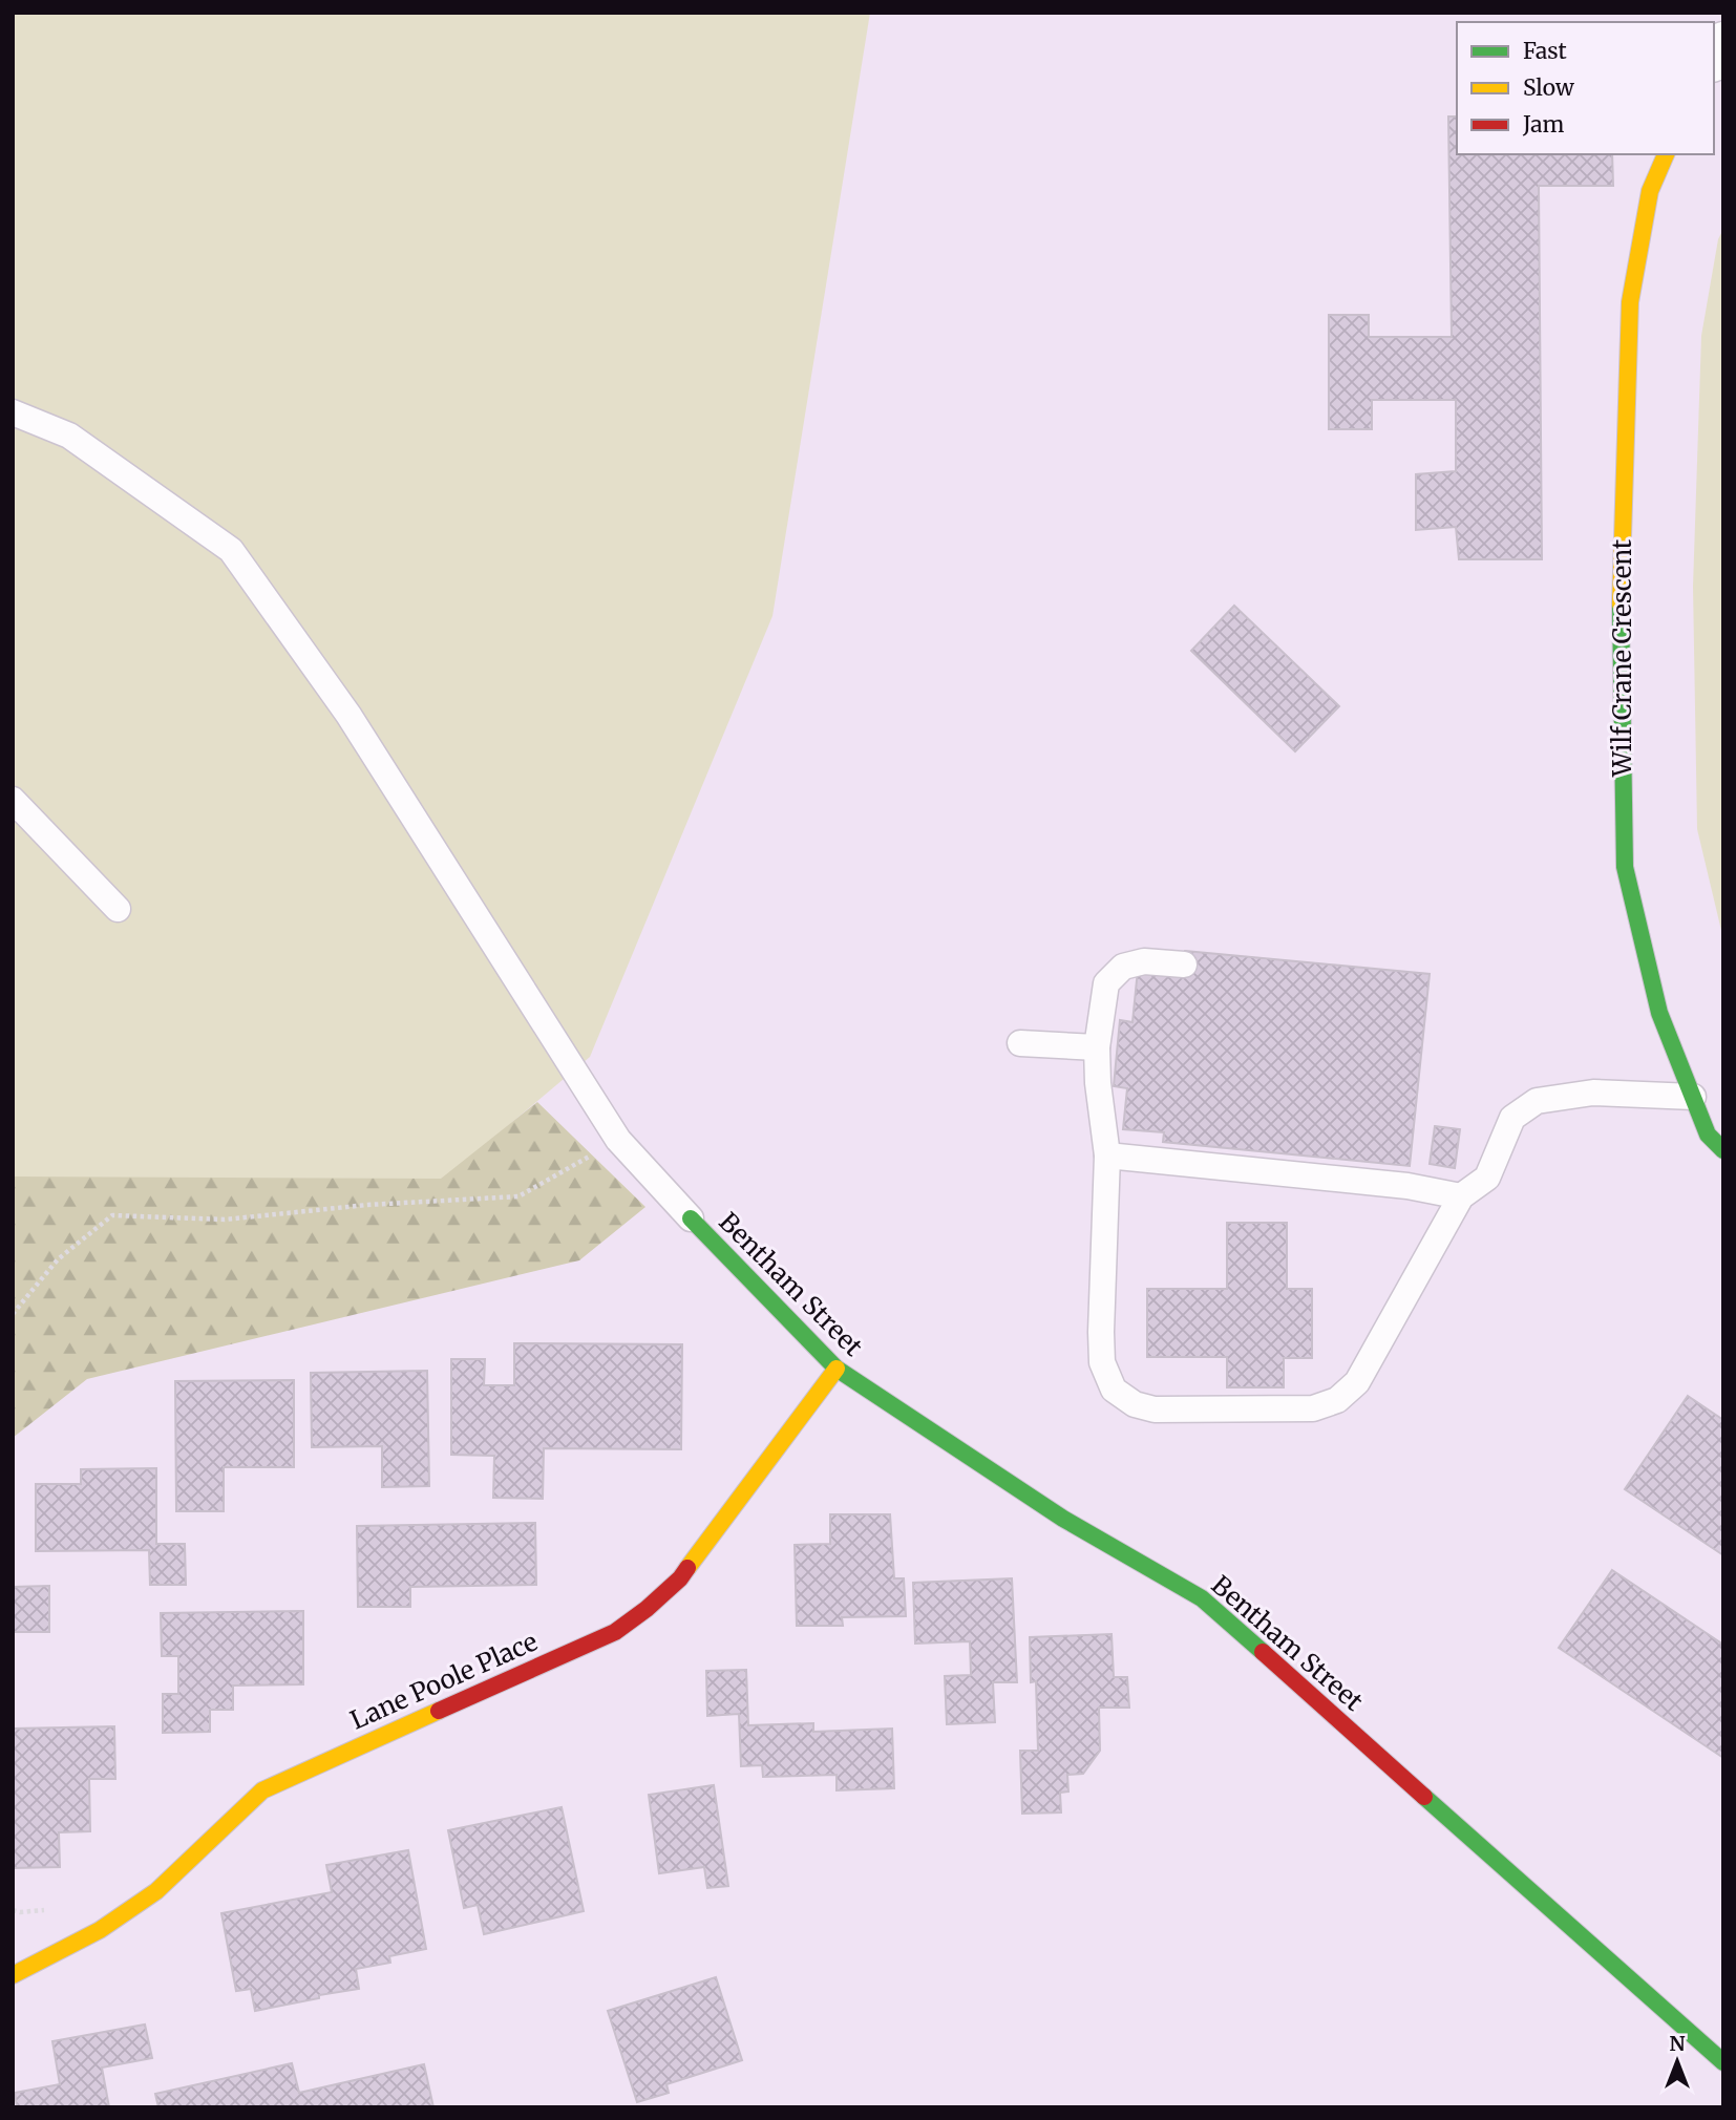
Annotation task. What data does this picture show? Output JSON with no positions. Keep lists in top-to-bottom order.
{
  "streets": {
    "street": ["Wilf Crane Crescent", "Bentham Street", "Lane Poole Place"]
  },
  "crossings": [
    ["Bentham Street", "Lane Poole Place"]
  ],
  "legend": ["Fast", "Slow", "Jam"],
  "north": "top"
}
